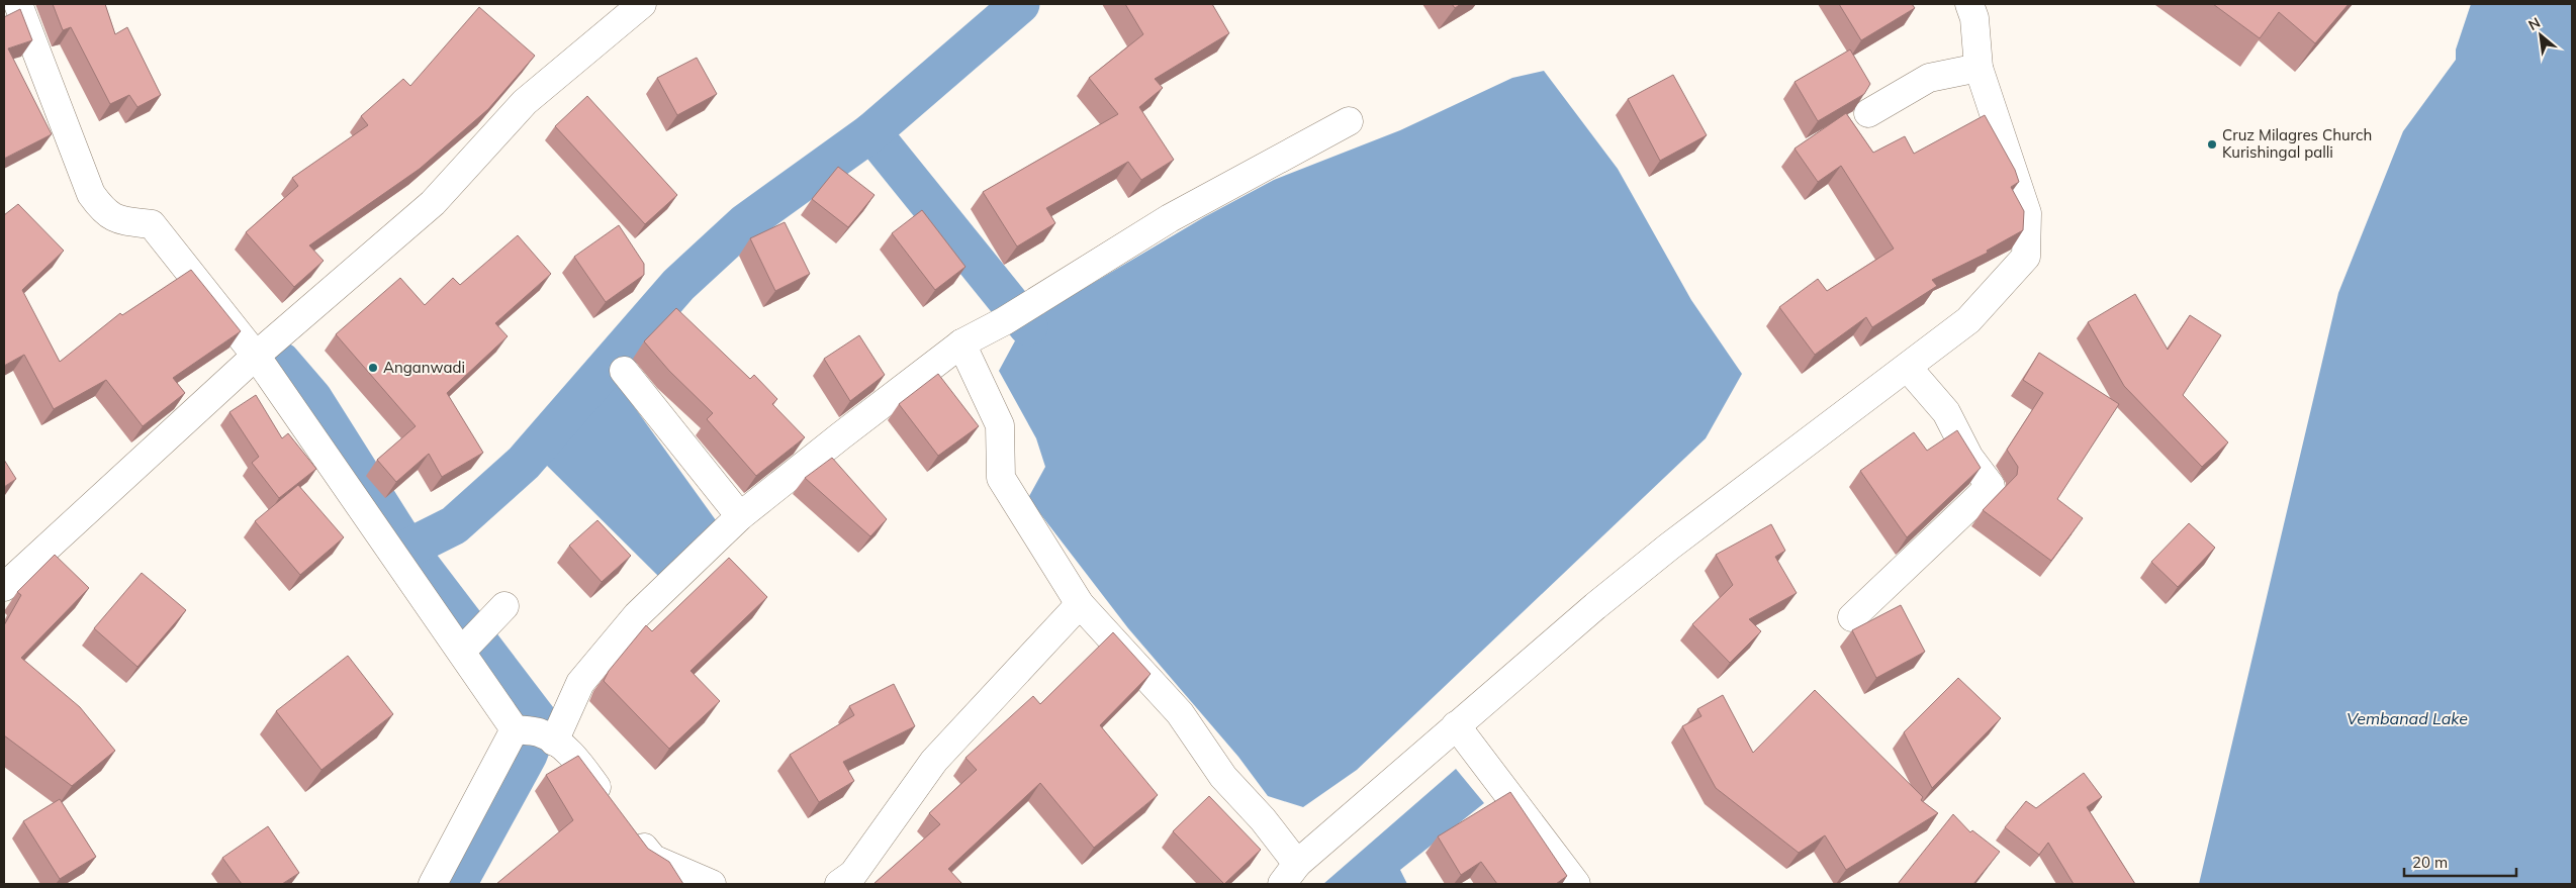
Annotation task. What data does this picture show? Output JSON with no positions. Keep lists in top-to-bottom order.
{
  "water": ["Vembanad Lake"],
  "places": ["Cruz Milagres Church Kurishingal palli", "Anganwadi"],
  "scale_bar": "20 m",
  "north": "top left"
}
